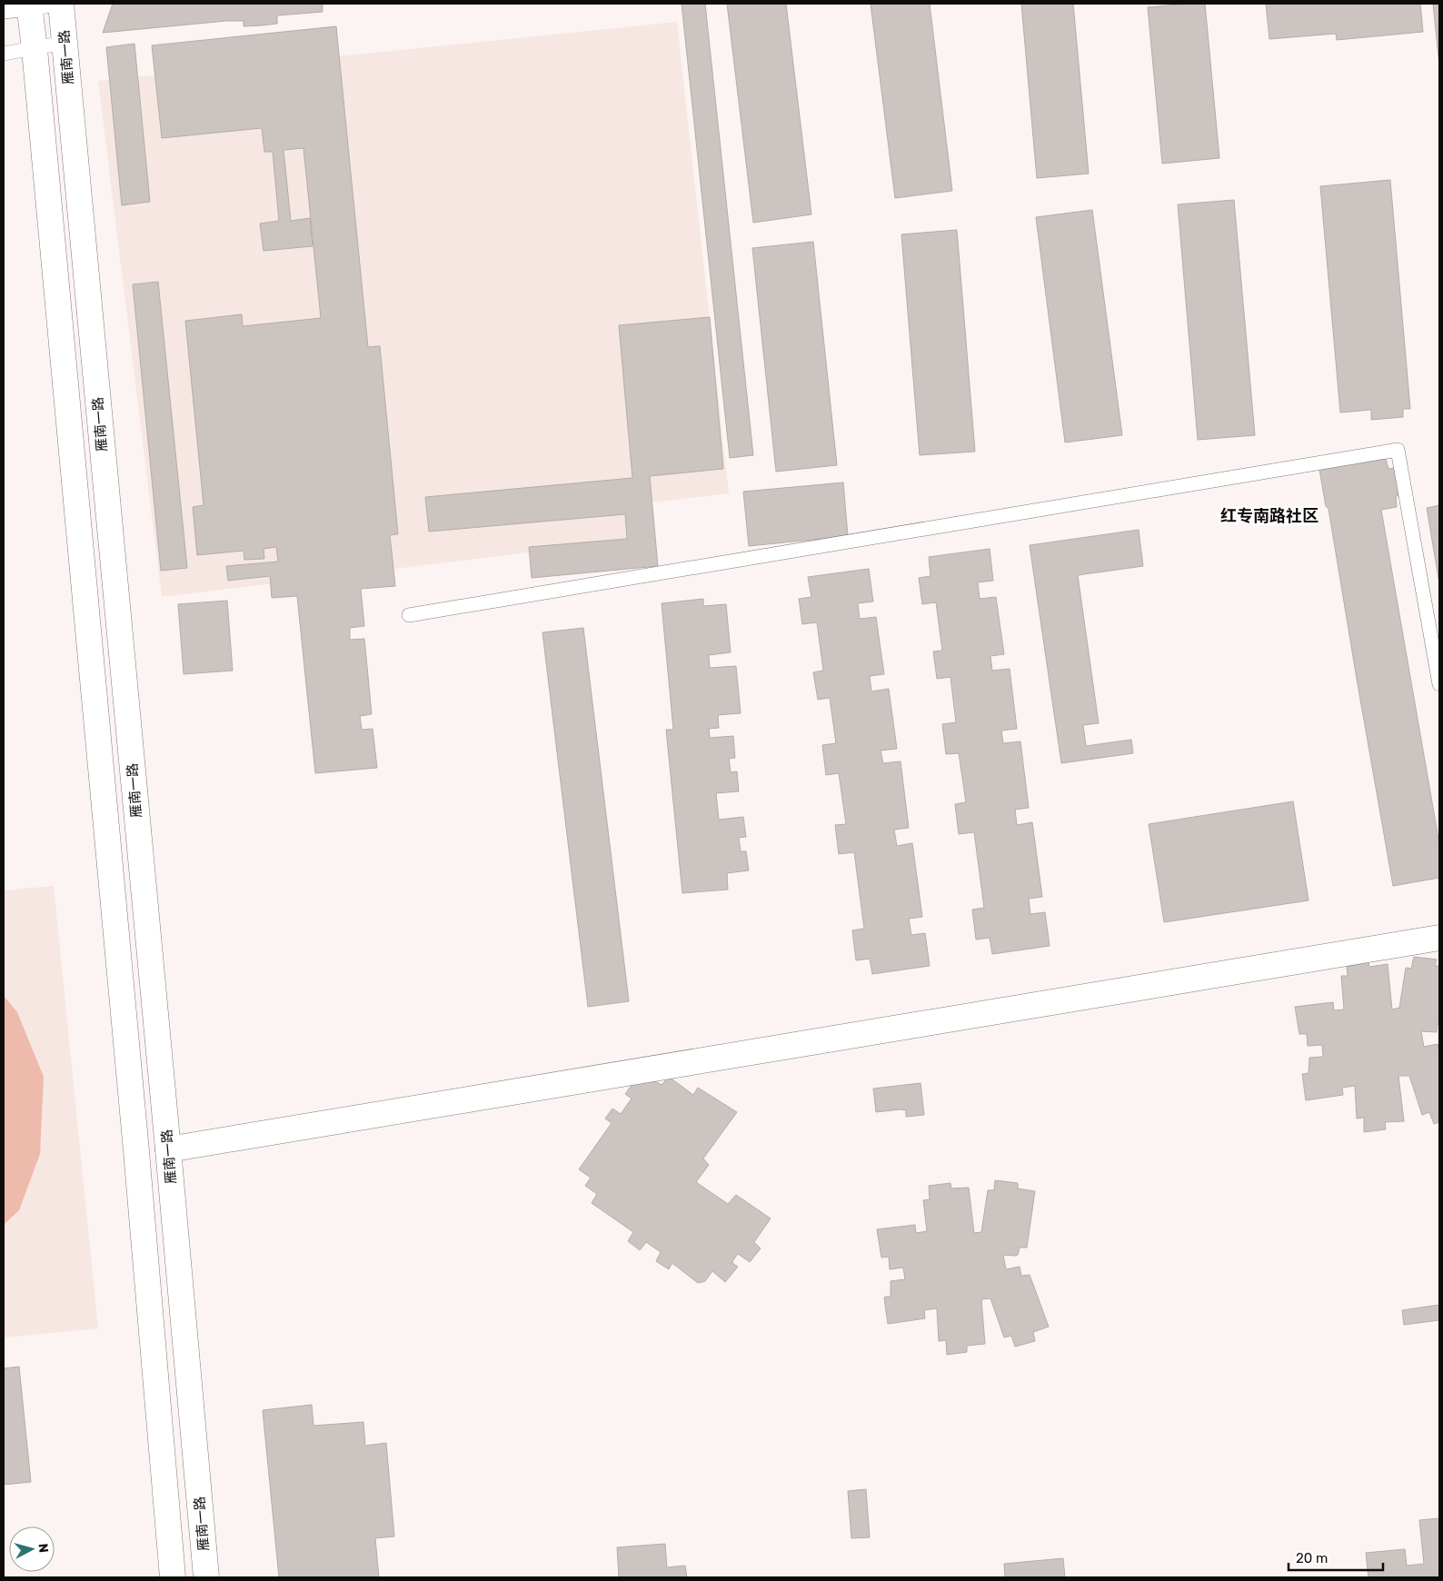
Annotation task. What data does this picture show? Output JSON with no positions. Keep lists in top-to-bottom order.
{
  "streets": {
    "main road": ["雁南一路"]
  },
  "districts": ["红专南路社区"],
  "scale_bar": "20 m",
  "north": "right"
}
